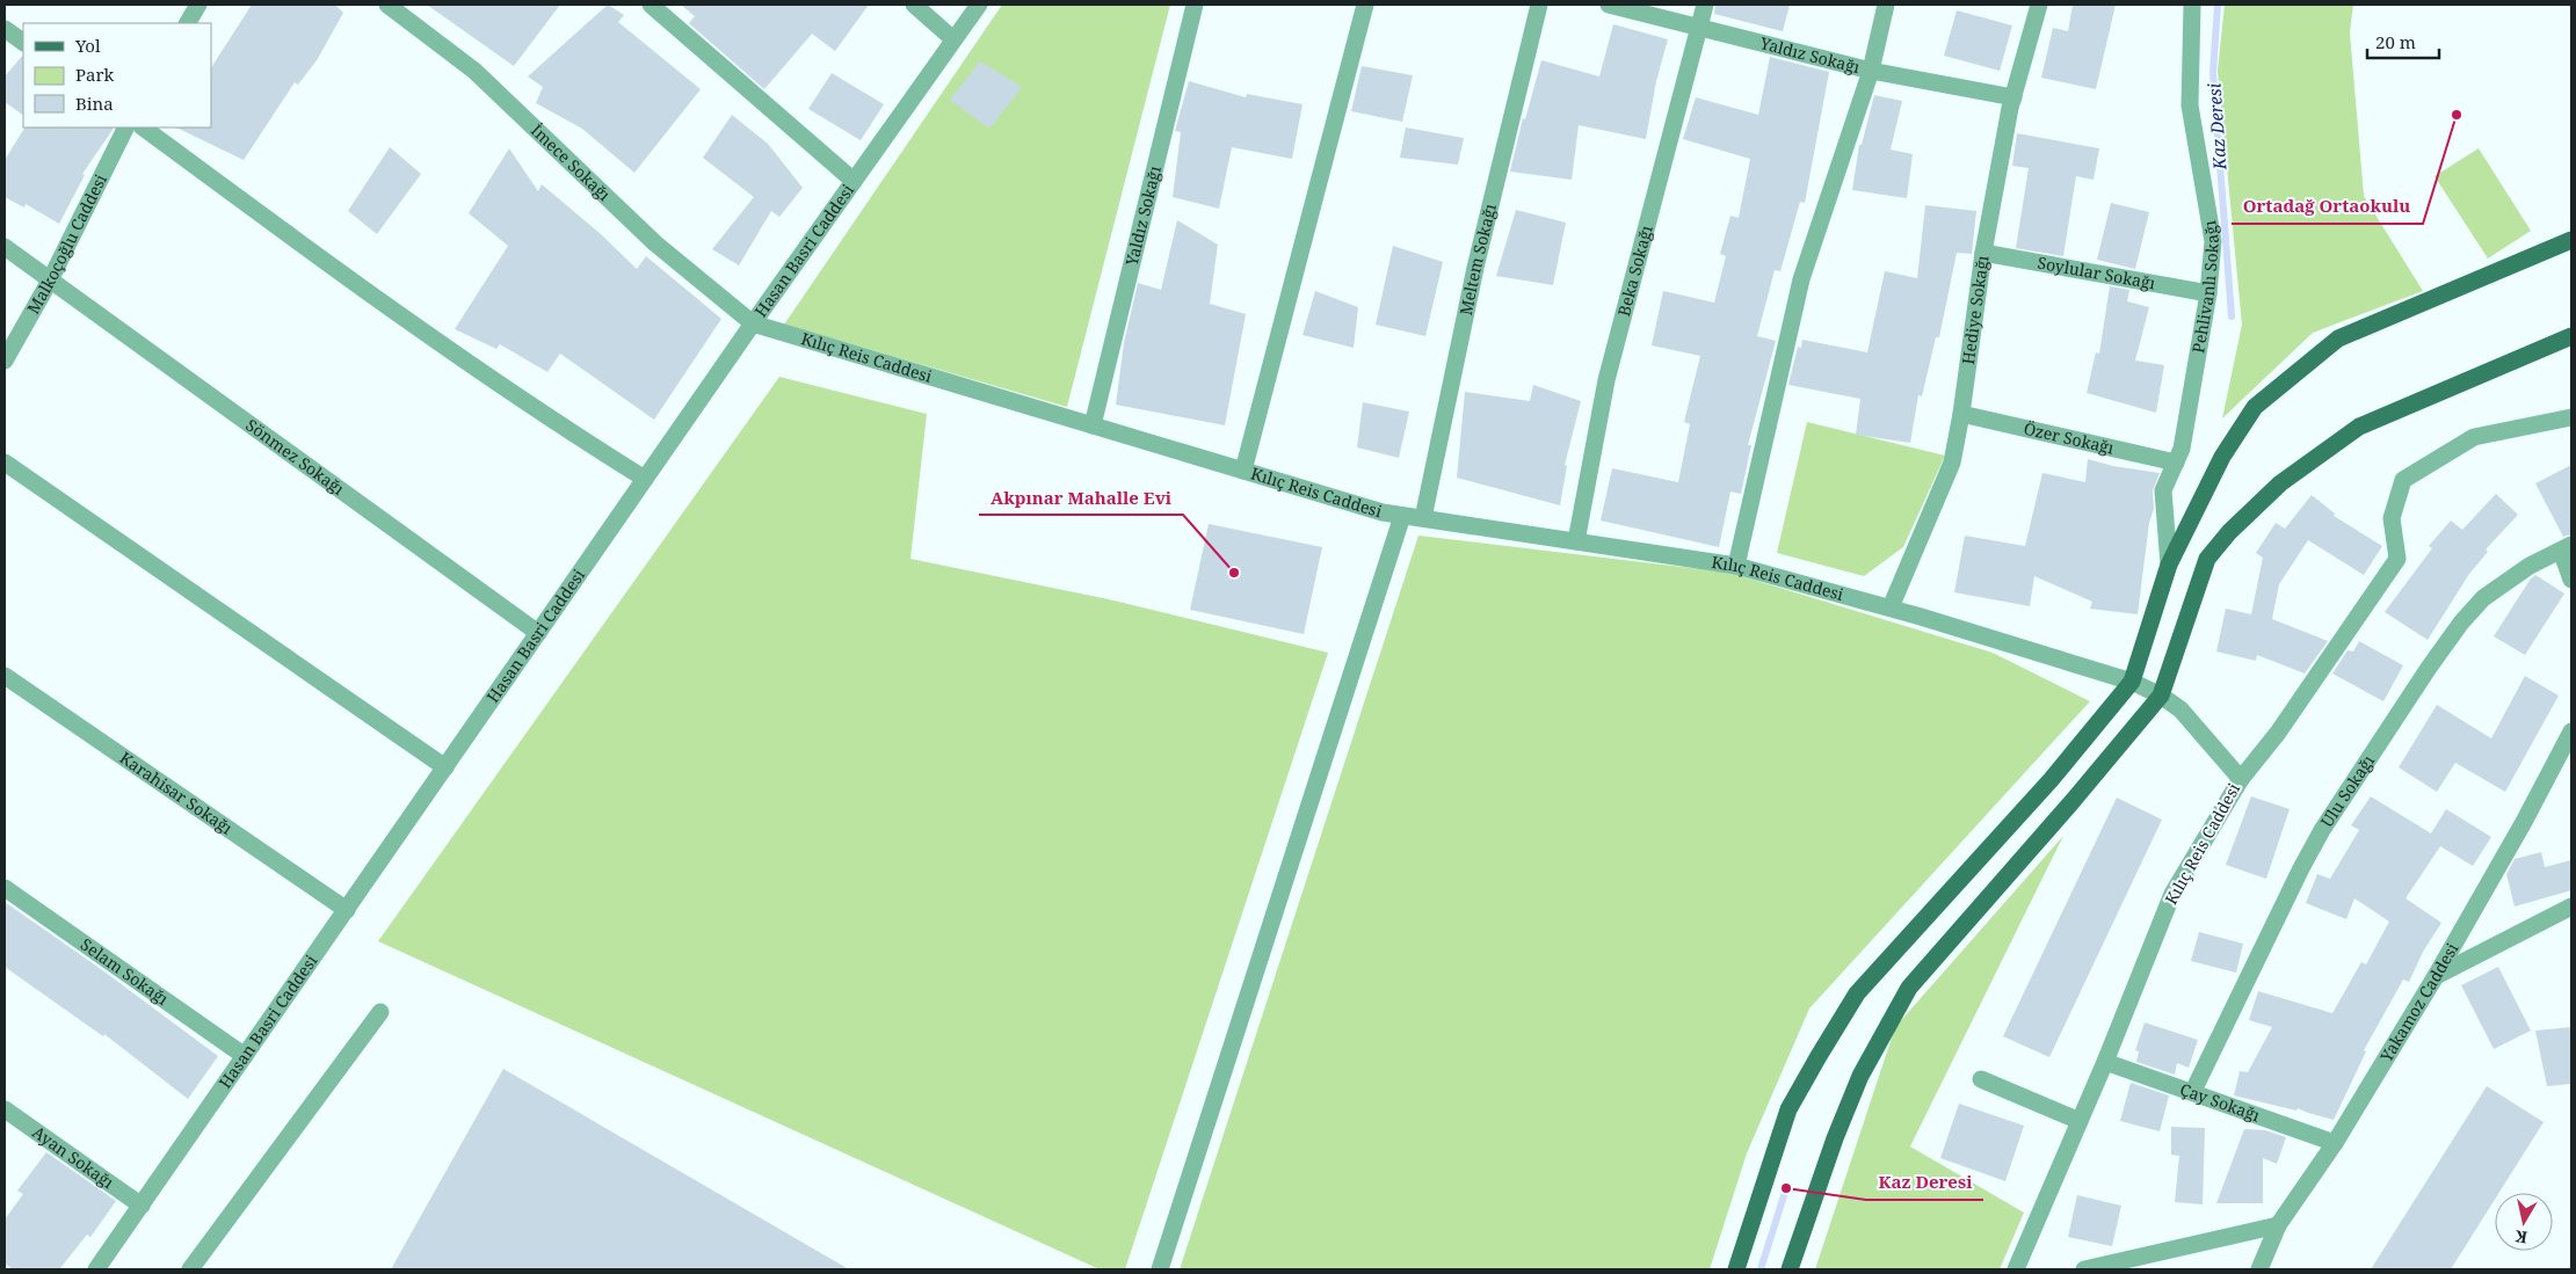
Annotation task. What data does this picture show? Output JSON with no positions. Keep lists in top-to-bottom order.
{
  "streets": {
    "street": [
      "Yaldız Sokağı",
      "İmece Sokağı",
      "Malkoçoğlu Caddesi",
      "Hasan Basri Caddesi",
      "Meltem Sokağı",
      "Beka Sokağı",
      "Soylular Sokağı",
      "Pehlivanlı Sokağı",
      "Hediye Sokağı",
      "Kılıç Reis Caddesi",
      "Özer Sokağı",
      "Sönmez Sokağı",
      "Ulu Sokağı",
      "Karahisar Sokağı",
      "Selam Sokağı",
      "Yakamoz Caddesi",
      "Çay Sokağı",
      "Ayan Sokağı"
    ]
  },
  "crossings": [
    ["Yaldız Sokağı", "Beka Sokağı"],
    ["Yaldız Sokağı", "Hediye Sokağı"],
    ["Yaldız Sokağı", "Kılıç Reis Caddesi"],
    ["İmece Sokağı", "Hasan Basri Caddesi"],
    ["İmece Sokağı", "Kılıç Reis Caddesi"],
    ["Malkoçoğlu Caddesi", "Sönmez Sokağı"],
    ["Hasan Basri Caddesi", "Kılıç Reis Caddesi"],
    ["Hasan Basri Caddesi", "Sönmez Sokağı"],
    ["Hasan Basri Caddesi", "Karahisar Sokağı"],
    ["Hasan Basri Caddesi", "Selam Sokağı"],
    ["Hasan Basri Caddesi", "Ayan Sokağı"],
    ["Meltem Sokağı", "Kılıç Reis Caddesi"],
    ["Beka Sokağı", "Kılıç Reis Caddesi"],
    ["Soylular Sokağı", "Pehlivanlı Sokağı"],
    ["Soylular Sokağı", "Hediye Sokağı"],
    ["Pehlivanlı Sokağı", "Özer Sokağı"],
    ["Hediye Sokağı", "Kılıç Reis Caddesi"],
    ["Hediye Sokağı", "Özer Sokağı"],
    ["Kılıç Reis Caddesi", "Çay Sokağı"],
    ["Ulu Sokağı", "Çay Sokağı"],
    ["Yakamoz Caddesi", "Çay Sokağı"]
  ],
  "water": ["Kaz Deresi"],
  "places": ["Ortadağ Ortaokulu", "Akpınar Mahalle Evi", "Kaz Deresi"],
  "legend": ["Yol", "Park", "Bina"],
  "scale_bar": "20 m",
  "north": "bottom"
}
